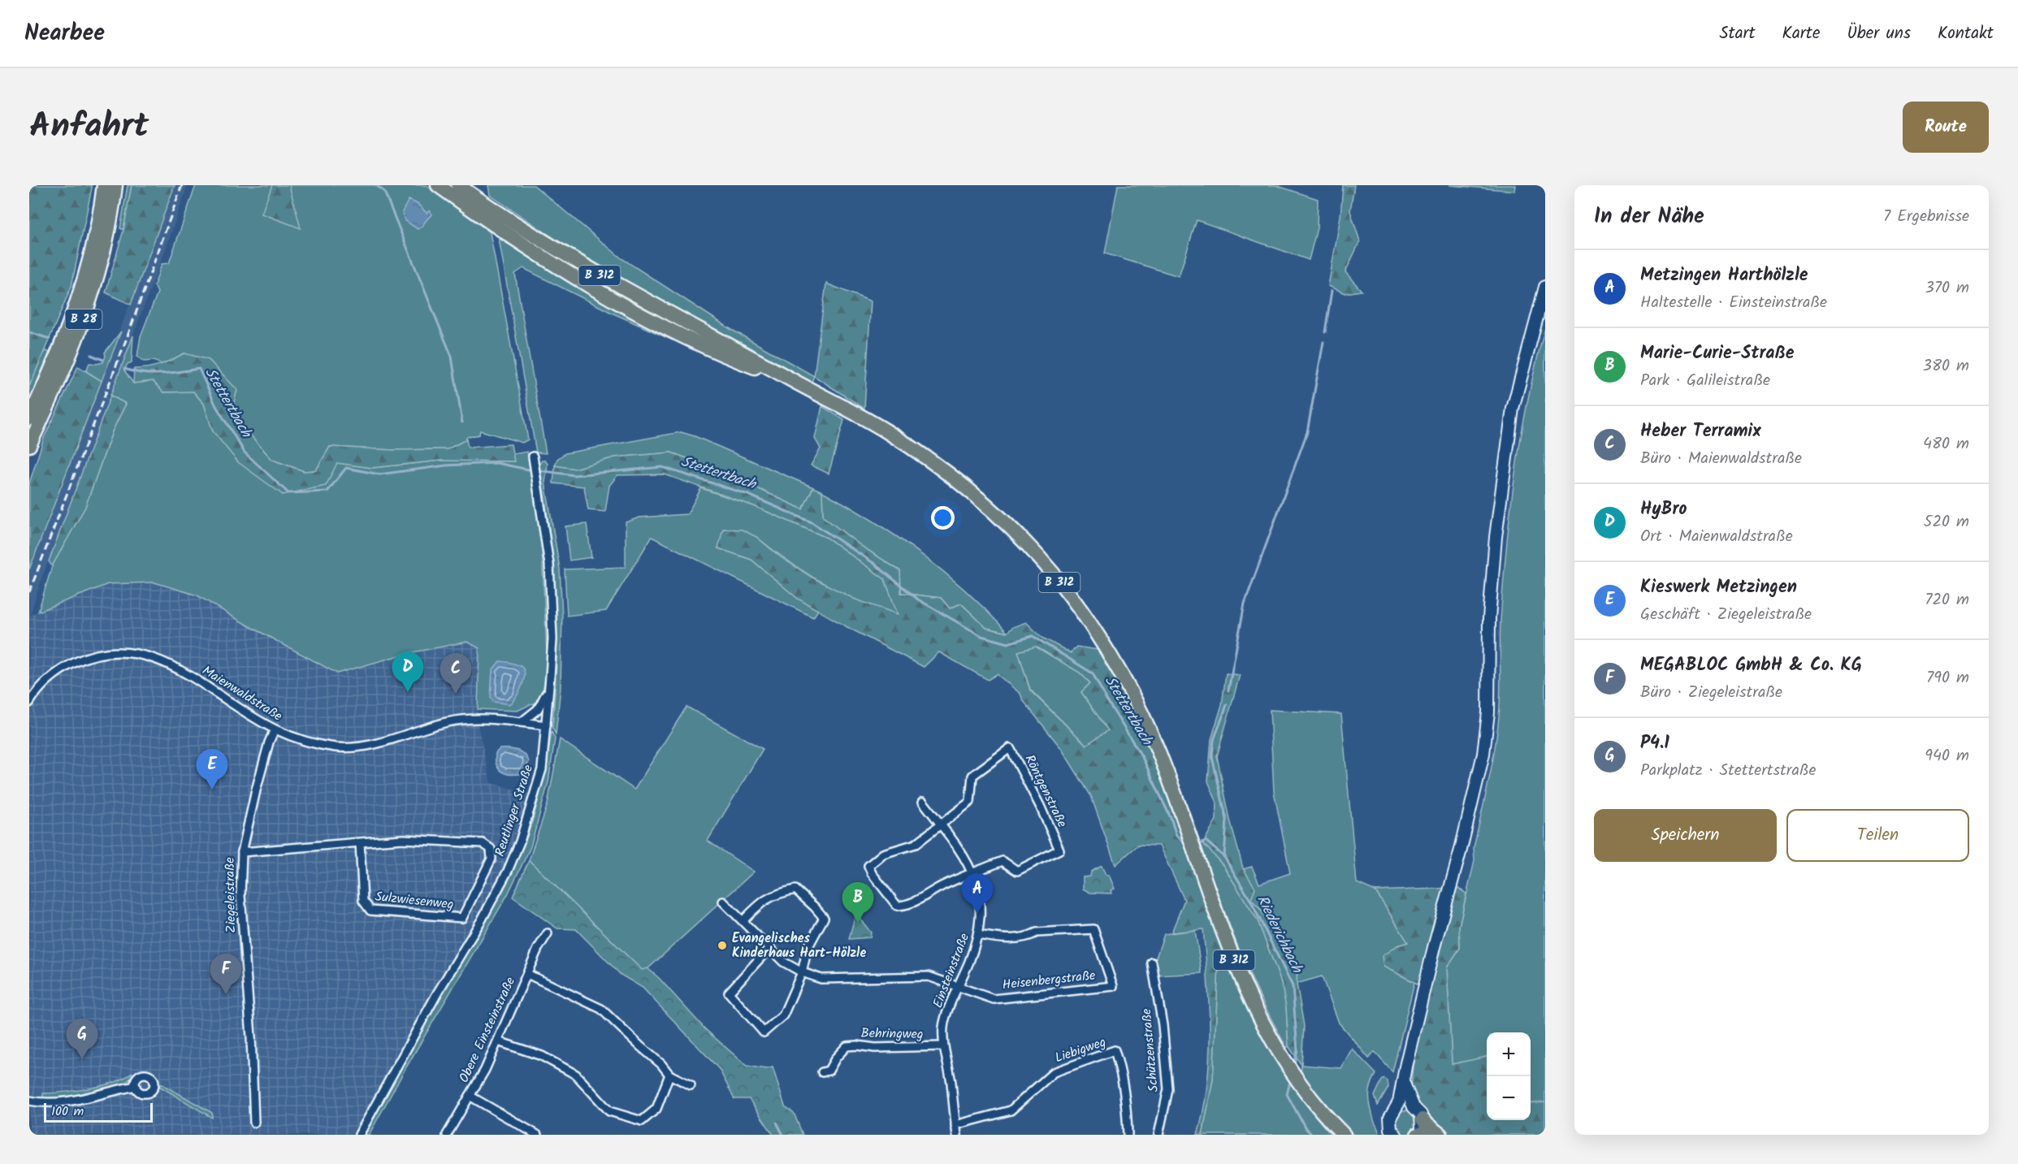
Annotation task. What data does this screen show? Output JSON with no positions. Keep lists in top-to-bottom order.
{
  "streets": {
    "highway": ["B 312", "B 28"],
    "street": [
      "Maienwaldstraße",
      "Röntgenstraße",
      "Reutlinger Straße",
      "Ziegeleistraße",
      "Sulzwiesenweg",
      "Einsteinstraße",
      "Heisenbergstraße",
      "Obere Einsteinstraße",
      "Behringweg",
      "Liebigweg",
      "Schützenstraße"
    ]
  },
  "crossings": [
    ["Maienwaldstraße", "Reutlinger Straße"],
    ["Maienwaldstraße", "Ziegeleistraße"],
    ["Röntgenstraße", "Einsteinstraße"],
    ["Ziegeleistraße", "Sulzwiesenweg"],
    ["Einsteinstraße", "Heisenbergstraße"],
    ["Einsteinstraße", "Behringweg"],
    ["Einsteinstraße", "Liebigweg"]
  ],
  "water": ["Stettertbach", "Riederichbach"],
  "places": ["Evangelisches Kinderhaus Hart-Hölzle"],
  "scale_bar": "100 m",
  "page": {
    "header": "Nearbee",
    "nav": [
      "Start",
      "Karte",
      "Über uns",
      "Kontakt"
    ],
    "title": "Anfahrt",
    "buttons": [
      "Route",
      ["Speichern", "Teilen"]
    ],
    "heading": ["In der Nähe", "7 Ergebnisse"],
    "list": [
      {
        "mark": "A",
        "name": "Metzingen Harthölzle",
        "note": "Haltestelle · Einsteinstraße",
        "value": "370 m"
      },
      {
        "mark": "B",
        "name": "Marie-Curie-Straße",
        "note": "Park · Galileistraße",
        "value": "380 m"
      },
      {
        "mark": "C",
        "name": "Heber Terramix",
        "note": "Büro · Maienwaldstraße",
        "value": "480 m"
      },
      {
        "mark": "D",
        "name": "HyBro",
        "note": "Ort · Maienwaldstraße",
        "value": "520 m"
      },
      {
        "mark": "E",
        "name": "Kieswerk Metzingen",
        "note": "Geschäft · Ziegeleistraße",
        "value": "720 m"
      },
      {
        "mark": "F",
        "name": "MEGABLOC GmbH & Co. KG",
        "note": "Büro · Ziegeleistraße",
        "value": "790 m"
      },
      {
        "mark": "G",
        "name": "P4.1",
        "note": "Parkplatz · Stettertstraße",
        "value": "940 m"
      }
    ],
    "pins": [
      "D",
      "C",
      "E",
      "A",
      "B",
      "F",
      "G"
    ],
    "map_buttons": ["+", "−"],
    "scale": "100 m"
  }
}
